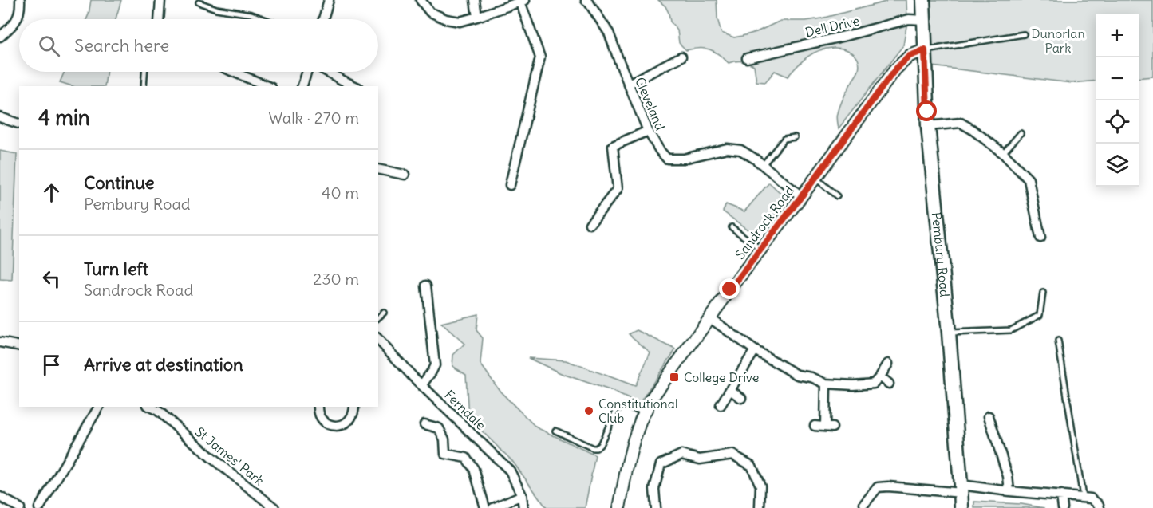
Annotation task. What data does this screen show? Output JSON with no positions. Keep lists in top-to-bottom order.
{
  "streets": {
    "main road": ["Pembury Road"],
    "street": [
      "Dell Drive",
      "Cleveland",
      "Sandrock Road",
      "Ferndale",
      "St James' Park"
    ]
  },
  "crossings": [
    ["Dell Drive", "Pembury Road"],
    ["Cleveland", "Sandrock Road"],
    ["Sandrock Road", "Pembury Road"]
  ],
  "parks": ["Dunorlan Park"],
  "places": {
    "transit": ["College Drive"],
    "other": ["Constitutional Club"]
  },
  "page": {
    "map_buttons": ["+", "−"],
    "search": "Search here",
    "heading": ["4 min", "Walk · 270 m"],
    "list": [
      ["Continue", "Pembury Road", "40 m"],
      ["Turn left", "Sandrock Road", "230 m"],
      "Arrive at destination"
    ]
  }
}
